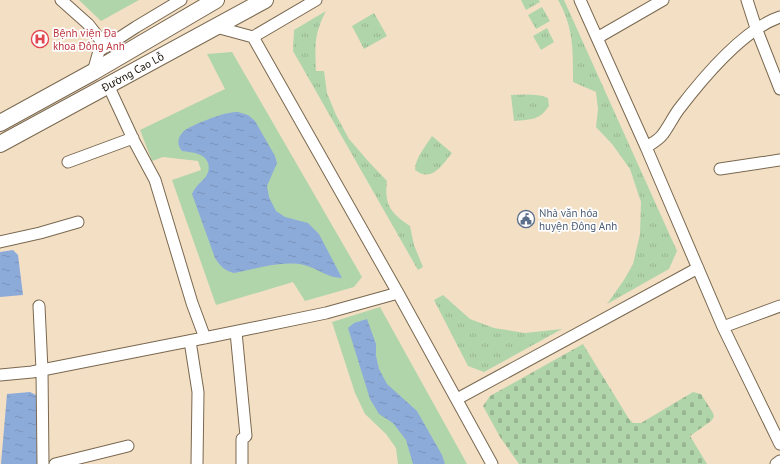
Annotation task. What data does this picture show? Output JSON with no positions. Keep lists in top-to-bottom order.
{
  "streets": {
    "main road": ["Đường Cao Lỗ"]
  },
  "places": {
    "hospital": ["Bệnh viện Đa khoa Đông Anh"],
    "public building": ["Nhà văn hóa huyện Đông Anh"]
  }
}
